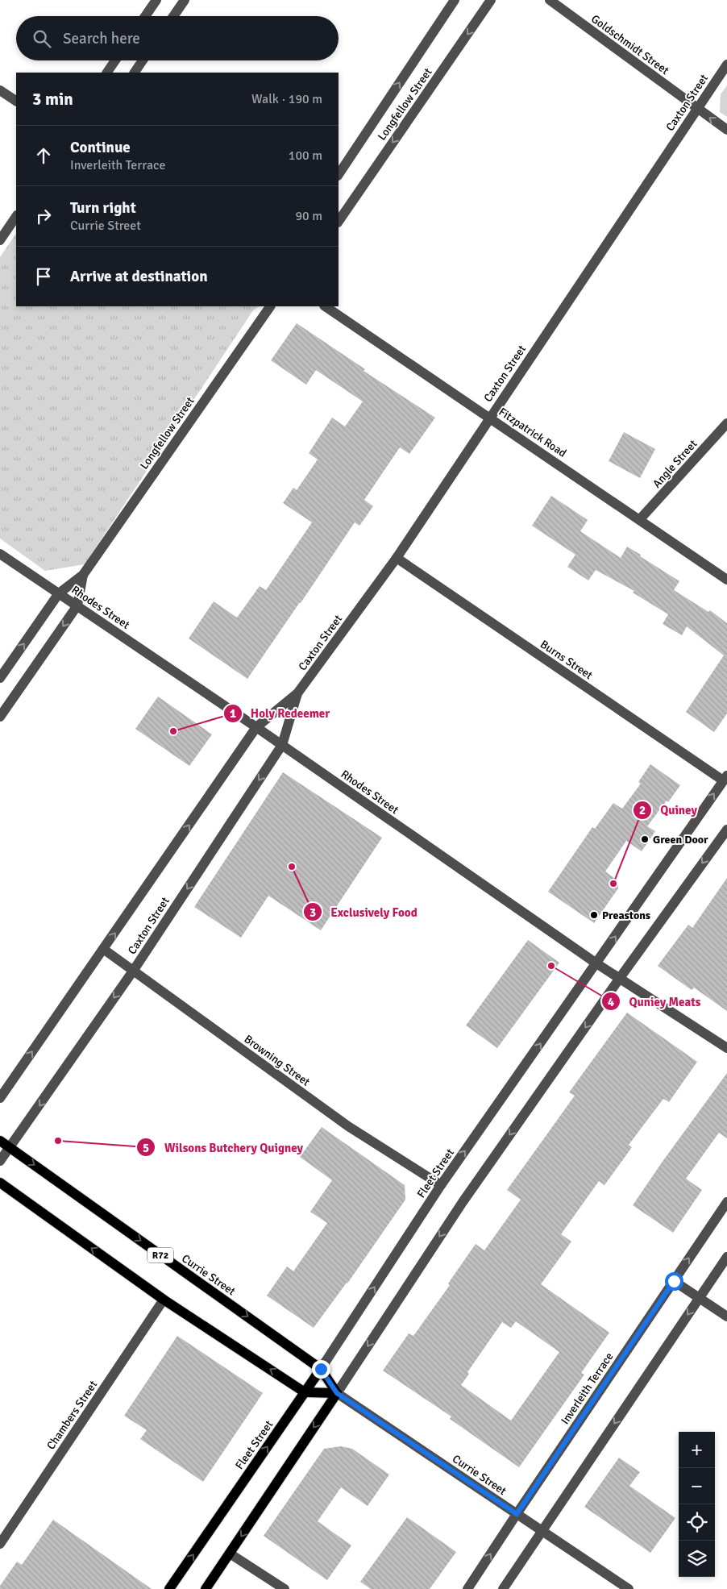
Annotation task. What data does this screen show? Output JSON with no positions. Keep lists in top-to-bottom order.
{
  "streets": {
    "main road": ["Fleet Street", "R72", "Currie Street"],
    "street": [
      "Goldschmidt Street",
      "Caxton Street",
      "Longfellow Street",
      "Fitzpatrick Road",
      "Angle Street",
      "Rhodes Street",
      "Burns Street",
      "Browning Street",
      "Inverleith Terrace",
      "Chambers Street"
    ]
  },
  "crossings": [
    ["Goldschmidt Street", "Caxton Street"],
    ["Caxton Street", "Fitzpatrick Road"],
    ["Caxton Street", "Rhodes Street"],
    ["Caxton Street", "Burns Street"],
    ["Caxton Street", "Browning Street"],
    ["Caxton Street", "Currie Street"],
    ["Longfellow Street", "Rhodes Street"],
    ["Fitzpatrick Road", "Angle Street"],
    ["Rhodes Street", "Fleet Street"],
    ["Burns Street", "Fleet Street"],
    ["Browning Street", "Fleet Street"],
    ["Fleet Street", "Currie Street"],
    ["Currie Street", "Inverleith Terrace"]
  ],
  "places": [
    "Holy Redeemer",
    "Green Door",
    "Exclusively Food",
    "Quiney",
    "Preastons",
    "Quniey Meats",
    "Wilsons Butchery Quigney"
  ],
  "page": {
    "search": "Search here",
    "heading": ["3 min", "Walk · 190 m"],
    "list": [
      ["Continue", "Inverleith Terrace", "100 m"],
      ["Turn right", "Currie Street", "90 m"],
      "Arrive at destination"
    ],
    "map_buttons": ["+", "−"]
  }
}
